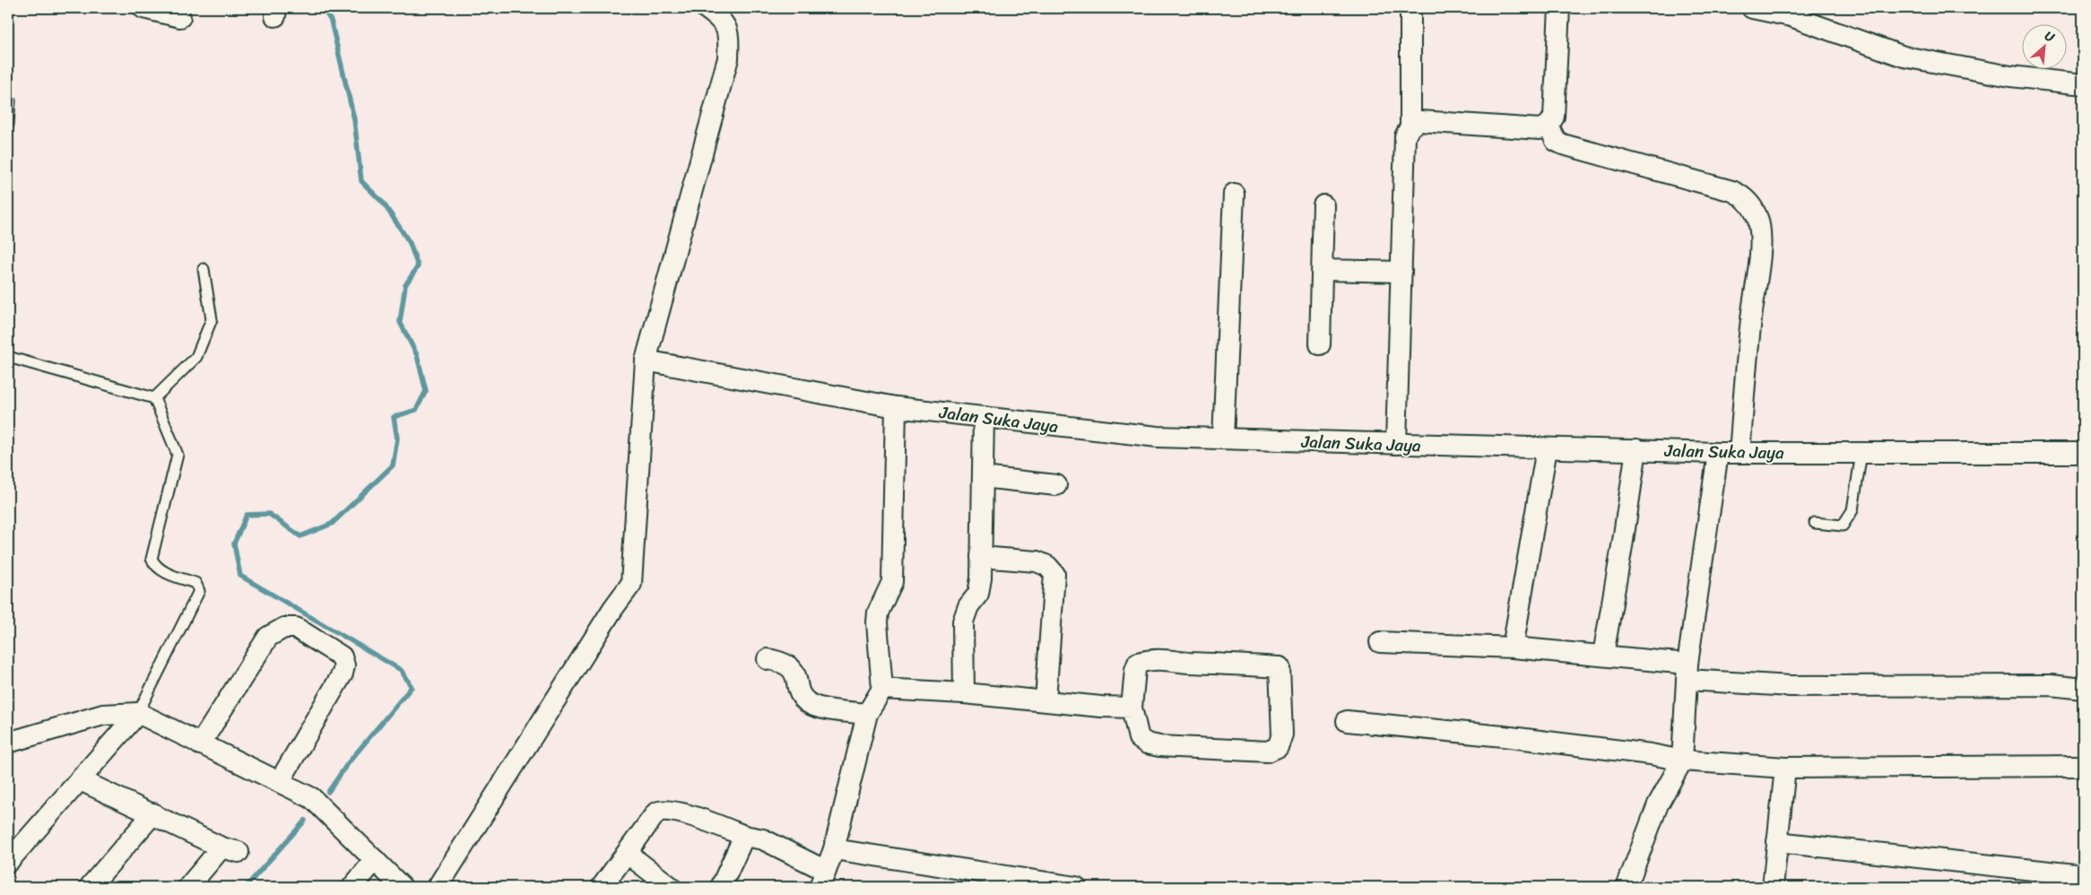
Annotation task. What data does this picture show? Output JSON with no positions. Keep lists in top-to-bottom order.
{
  "streets": {
    "street": ["Jalan Suka Jaya"]
  },
  "north": "top right"
}
